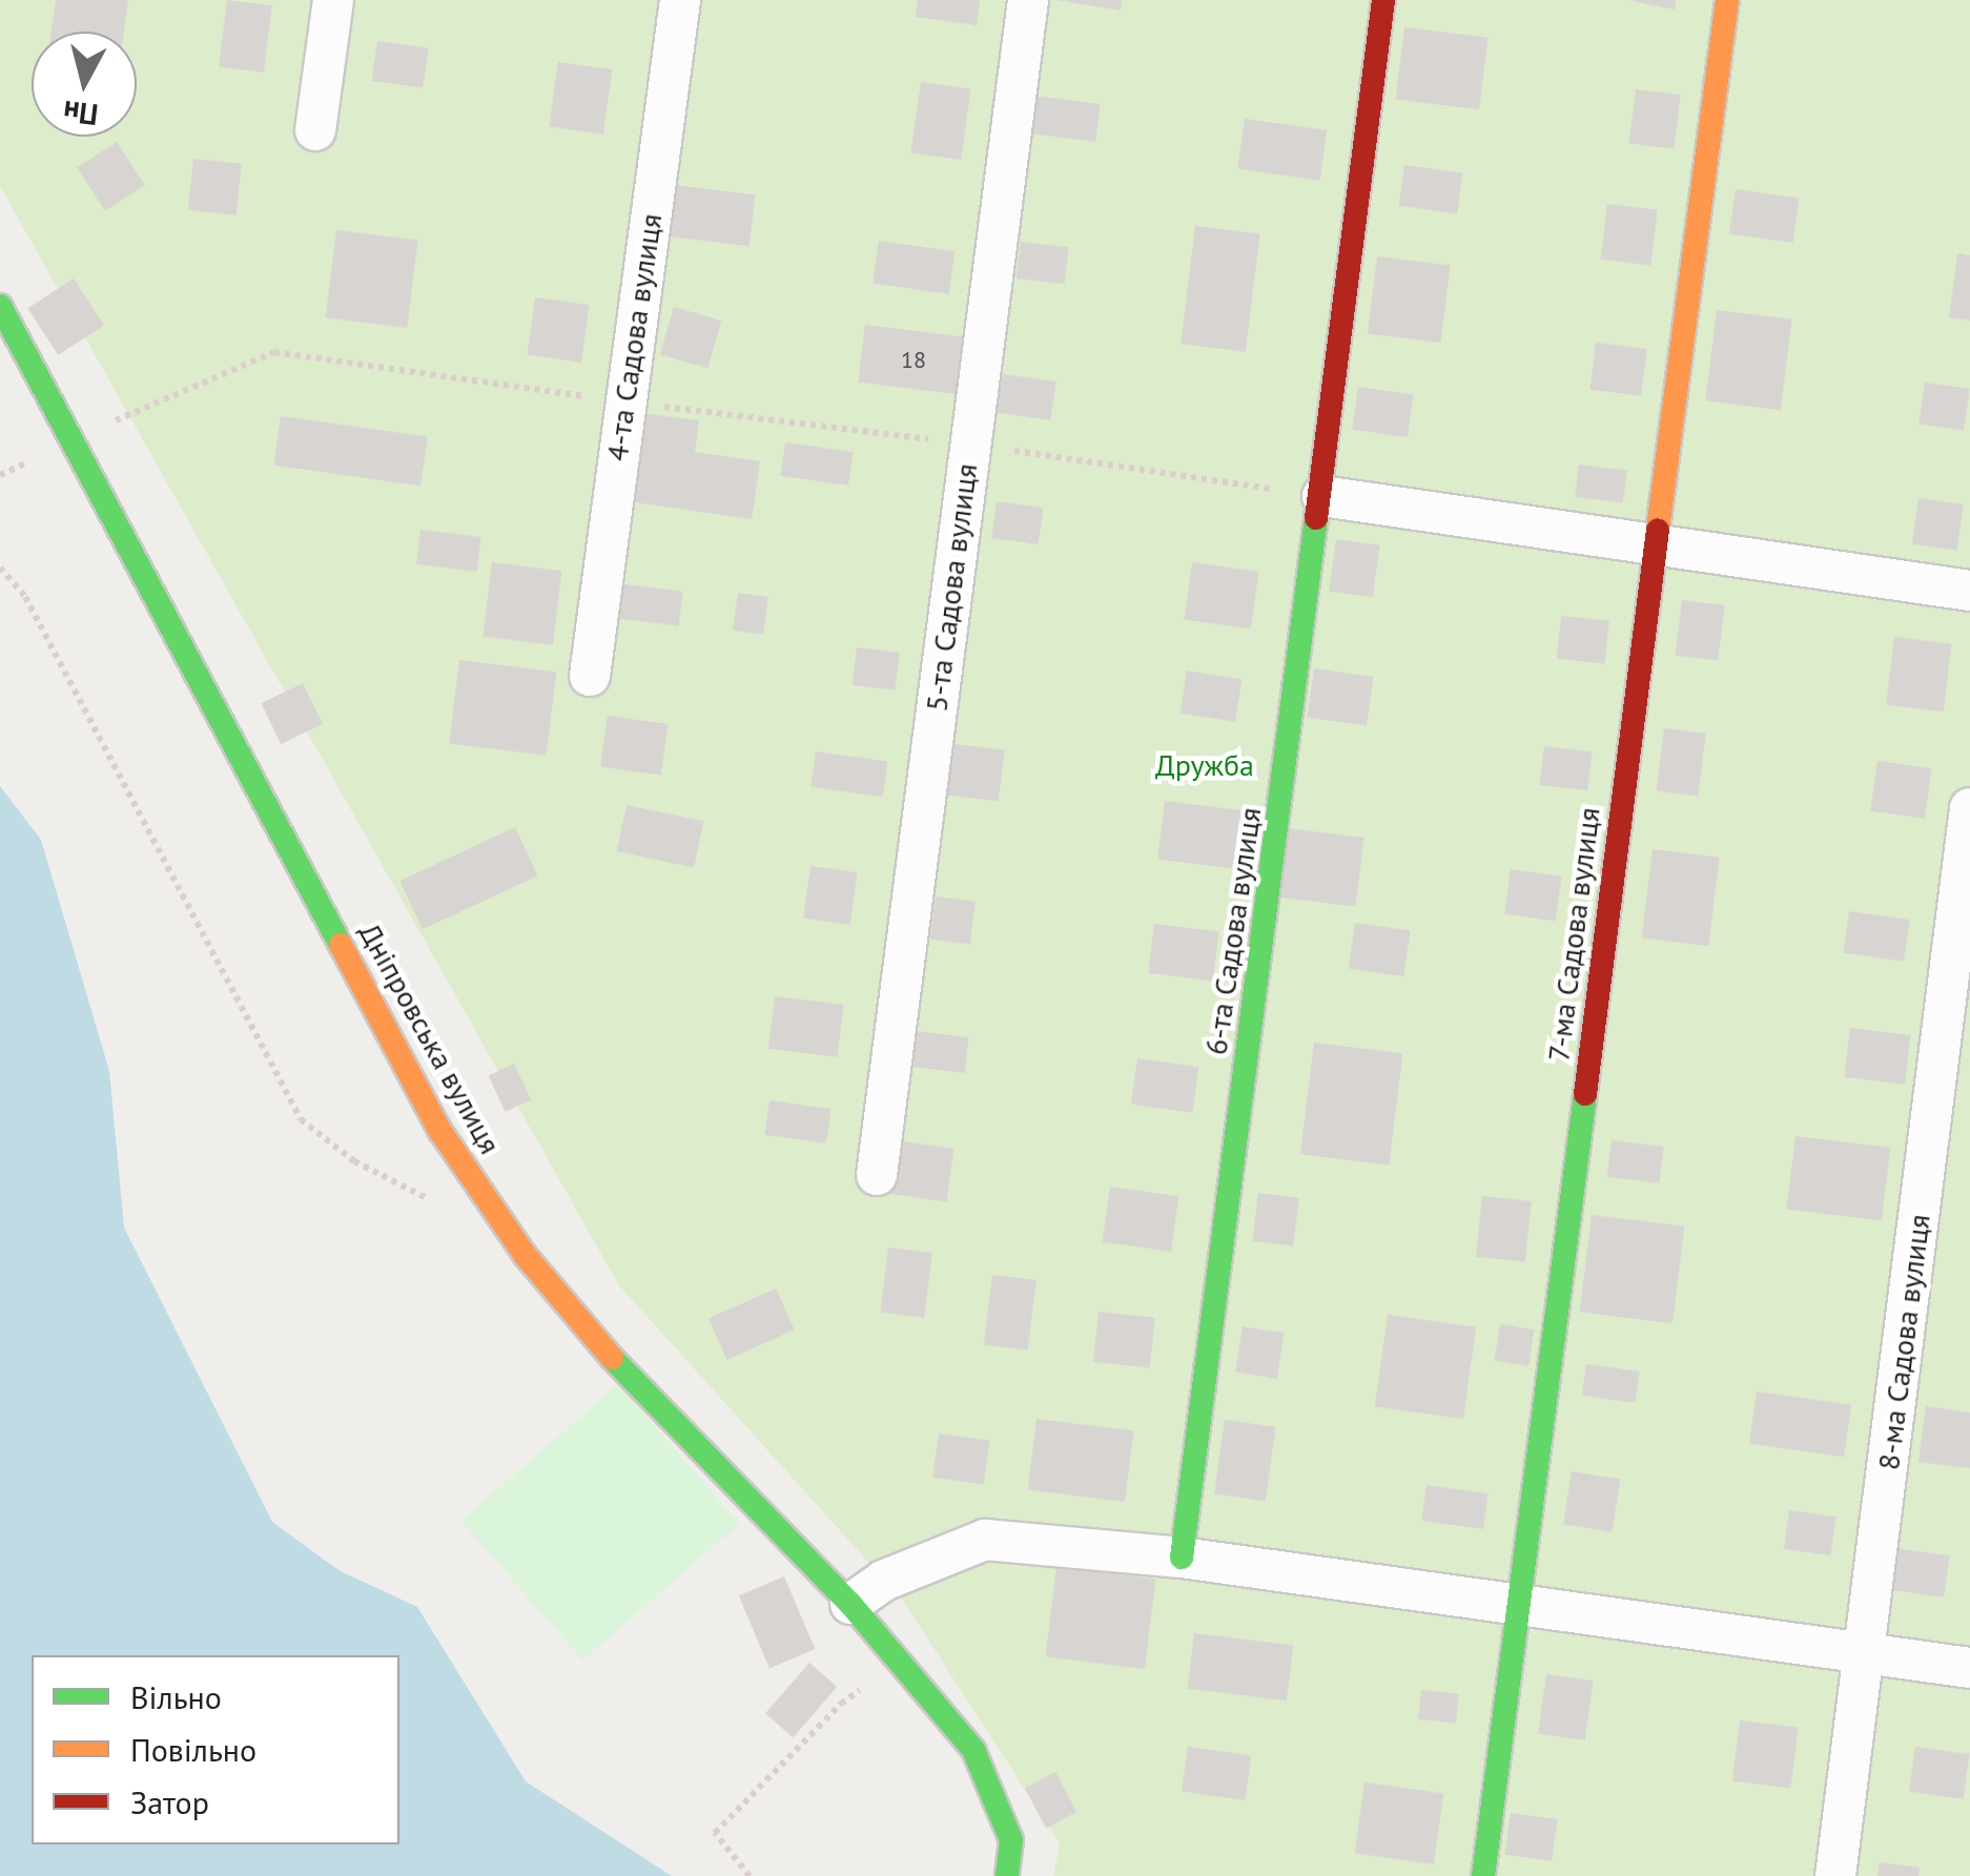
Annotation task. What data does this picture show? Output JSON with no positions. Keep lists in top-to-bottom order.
{
  "streets": {
    "street": [
      "4-та Садова вулиця",
      "5-та Садова вулиця",
      "6-та Садова вулиця",
      "7-ма Садова вулиця",
      "Дніпровська вулиця",
      "8-ма Садова вулиця"
    ]
  },
  "parks": ["Дружба"],
  "house_numbers": ["18"],
  "legend": ["Вільно", "Повільно", "Затор"],
  "north": "bottom"
}
